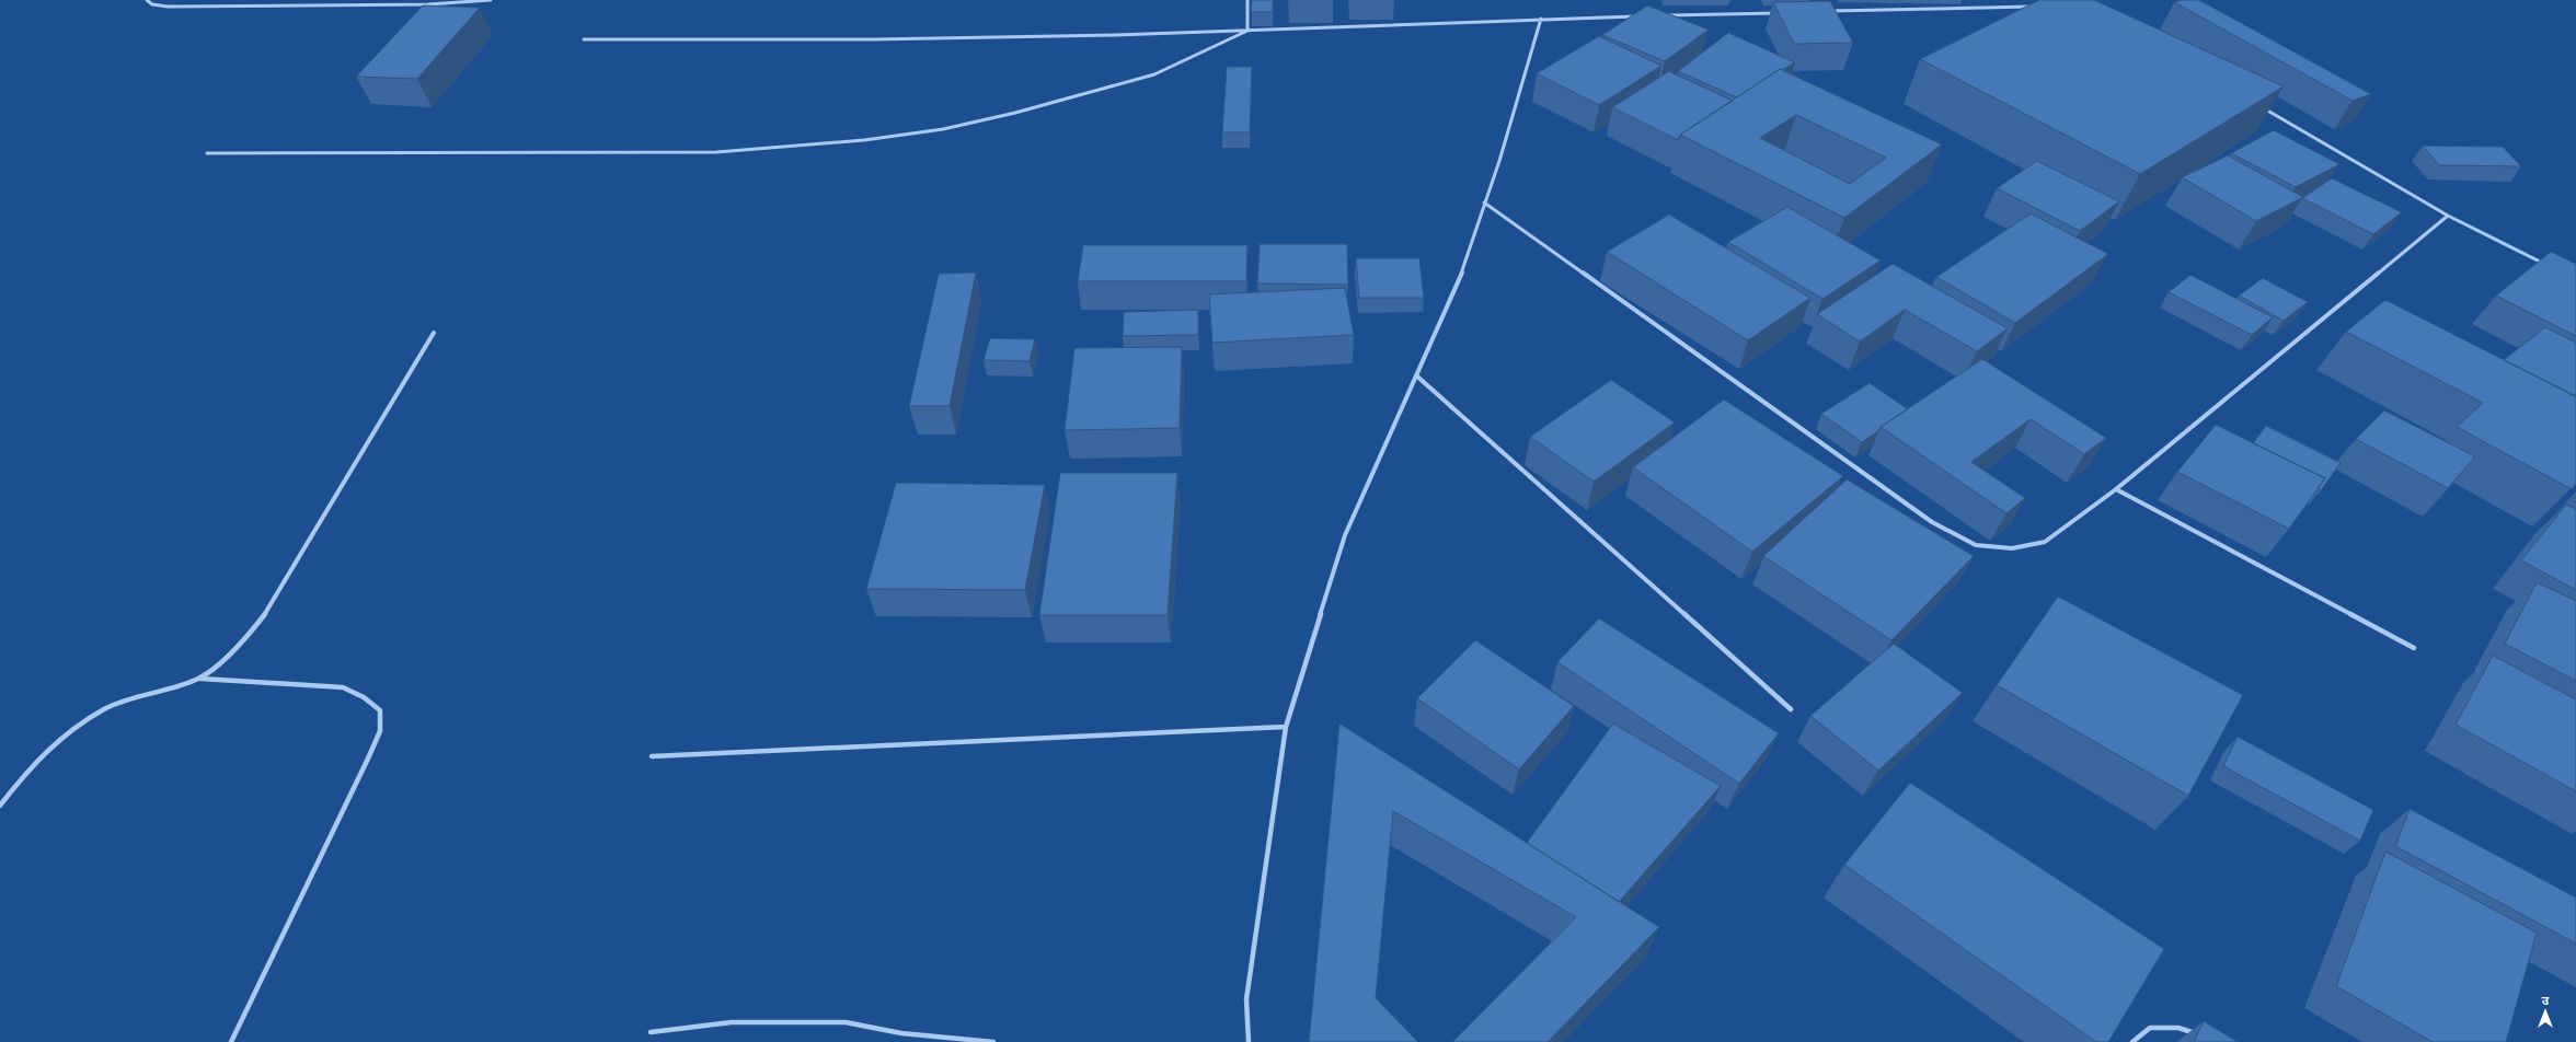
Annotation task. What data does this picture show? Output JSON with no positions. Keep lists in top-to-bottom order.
{
  "north": "top"
}
